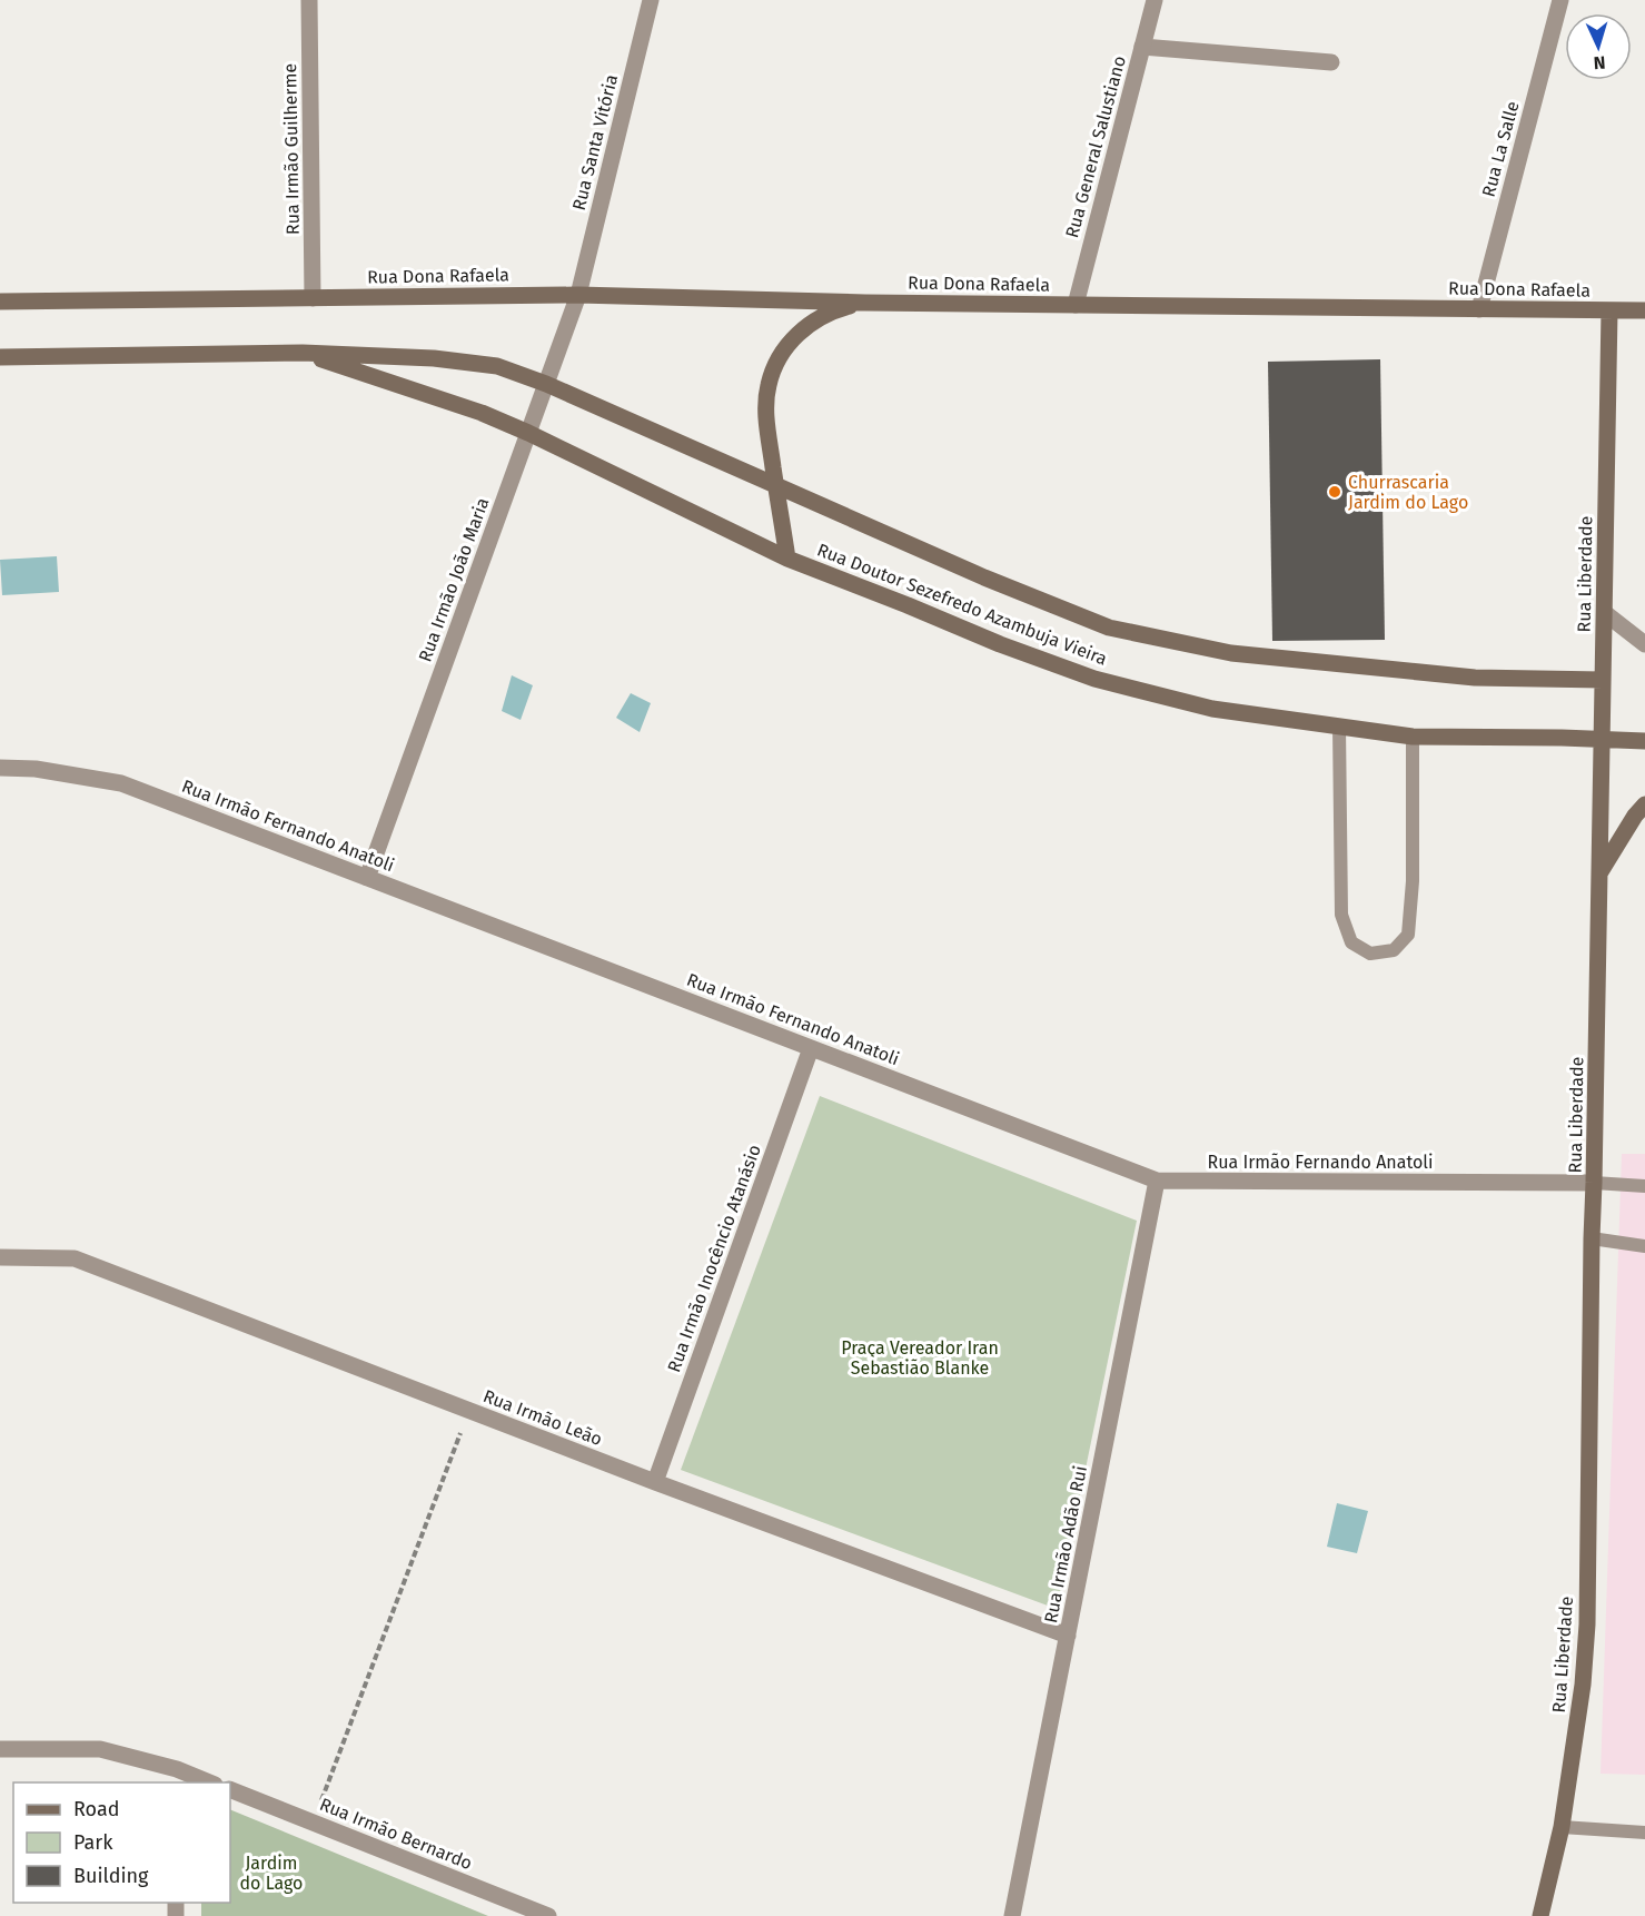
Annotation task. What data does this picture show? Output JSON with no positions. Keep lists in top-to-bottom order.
{
  "streets": {
    "main road": ["Rua Dona Rafaela", "Rua Liberdade", "Rua Doutor Sezefredo Azambuja Vieira"],
    "street": [
      "Rua Santa Vitória",
      "Rua General Salustiano",
      "Rua Irmão Guilherme",
      "Rua La Salle",
      "Rua Irmão João Maria",
      "Rua Irmão Fernando Anatoli",
      "Rua Irmão Inocêncio Atanásio",
      "Rua Irmão Leão",
      "Rua Irmão Adão Rui",
      "Rua Irmão Bernardo"
    ]
  },
  "crossings": [
    ["Rua Santa Vitória", "Rua Dona Rafaela"],
    ["Rua Santa Vitória", "Rua Irmão João Maria"],
    ["Rua General Salustiano", "Rua Dona Rafaela"],
    ["Rua Irmão Guilherme", "Rua Dona Rafaela"],
    ["Rua La Salle", "Rua Dona Rafaela"],
    ["Rua Dona Rafaela", "Rua Liberdade"],
    ["Rua Dona Rafaela", "Rua Irmão João Maria"],
    ["Rua Liberdade", "Rua Doutor Sezefredo Azambuja Vieira"],
    ["Rua Liberdade", "Rua Irmão Fernando Anatoli"],
    ["Rua Irmão João Maria", "Rua Doutor Sezefredo Azambuja Vieira"],
    ["Rua Irmão João Maria", "Rua Irmão Fernando Anatoli"],
    ["Rua Irmão Fernando Anatoli", "Rua Irmão Inocêncio Atanásio"],
    ["Rua Irmão Fernando Anatoli", "Rua Irmão Adão Rui"],
    ["Rua Irmão Inocêncio Atanásio", "Rua Irmão Leão"],
    ["Rua Irmão Leão", "Rua Irmão Adão Rui"]
  ],
  "parks": ["Praça Vereador Iran Sebastião Blanke", "Jardim do Lago"],
  "places": ["Churrascaria Jardim do Lago"],
  "legend": ["Road", "Park", "Building"],
  "north": "bottom"
}
